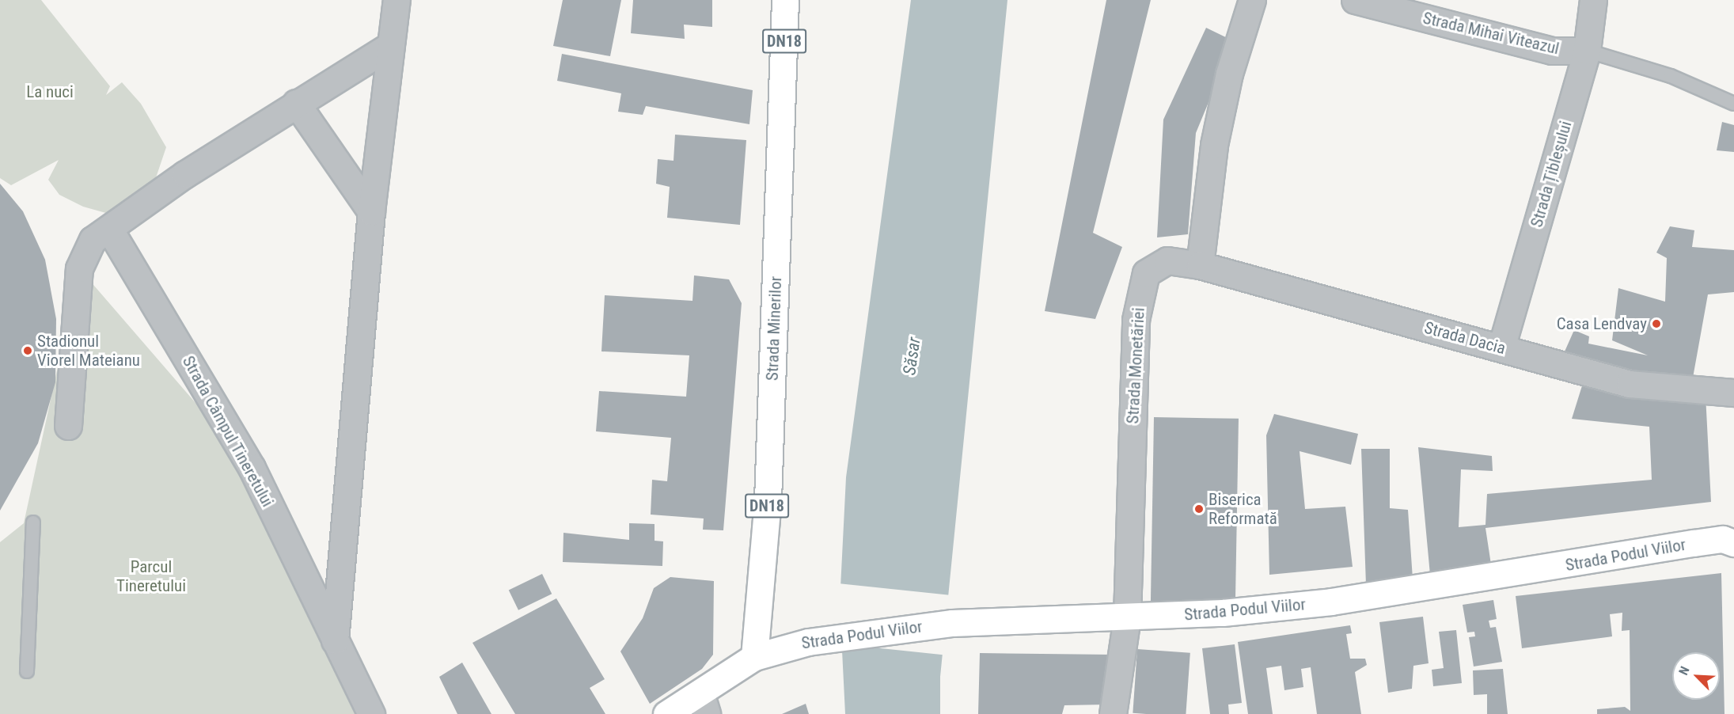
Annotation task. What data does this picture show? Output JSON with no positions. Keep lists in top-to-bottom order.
{
  "streets": {
    "main road": ["DN18", "Strada Minerilor", "Strada Podul Viilor"],
    "street": [
      "Strada Mihai Viteazul",
      "Strada Țibleșului",
      "Strada Dacia",
      "Strada Monetăriei",
      "Strada Câmpul Tineretului"
    ]
  },
  "crossings": [
    ["Strada Mihai Viteazul", "Strada Țibleșului"],
    ["Strada Țibleșului", "Strada Dacia"],
    ["Strada Minerilor", "Strada Podul Viilor"],
    ["Strada Dacia", "Strada Monetăriei"],
    ["Strada Monetăriei", "Strada Podul Viilor"]
  ],
  "water": ["Săsar"],
  "parks": ["La nuci", "Parcul Tineretului"],
  "places": ["Casa Lendvay", "Stadionul Viorel Mateianu", "Biserica Reformată"],
  "north": "top left"
}
